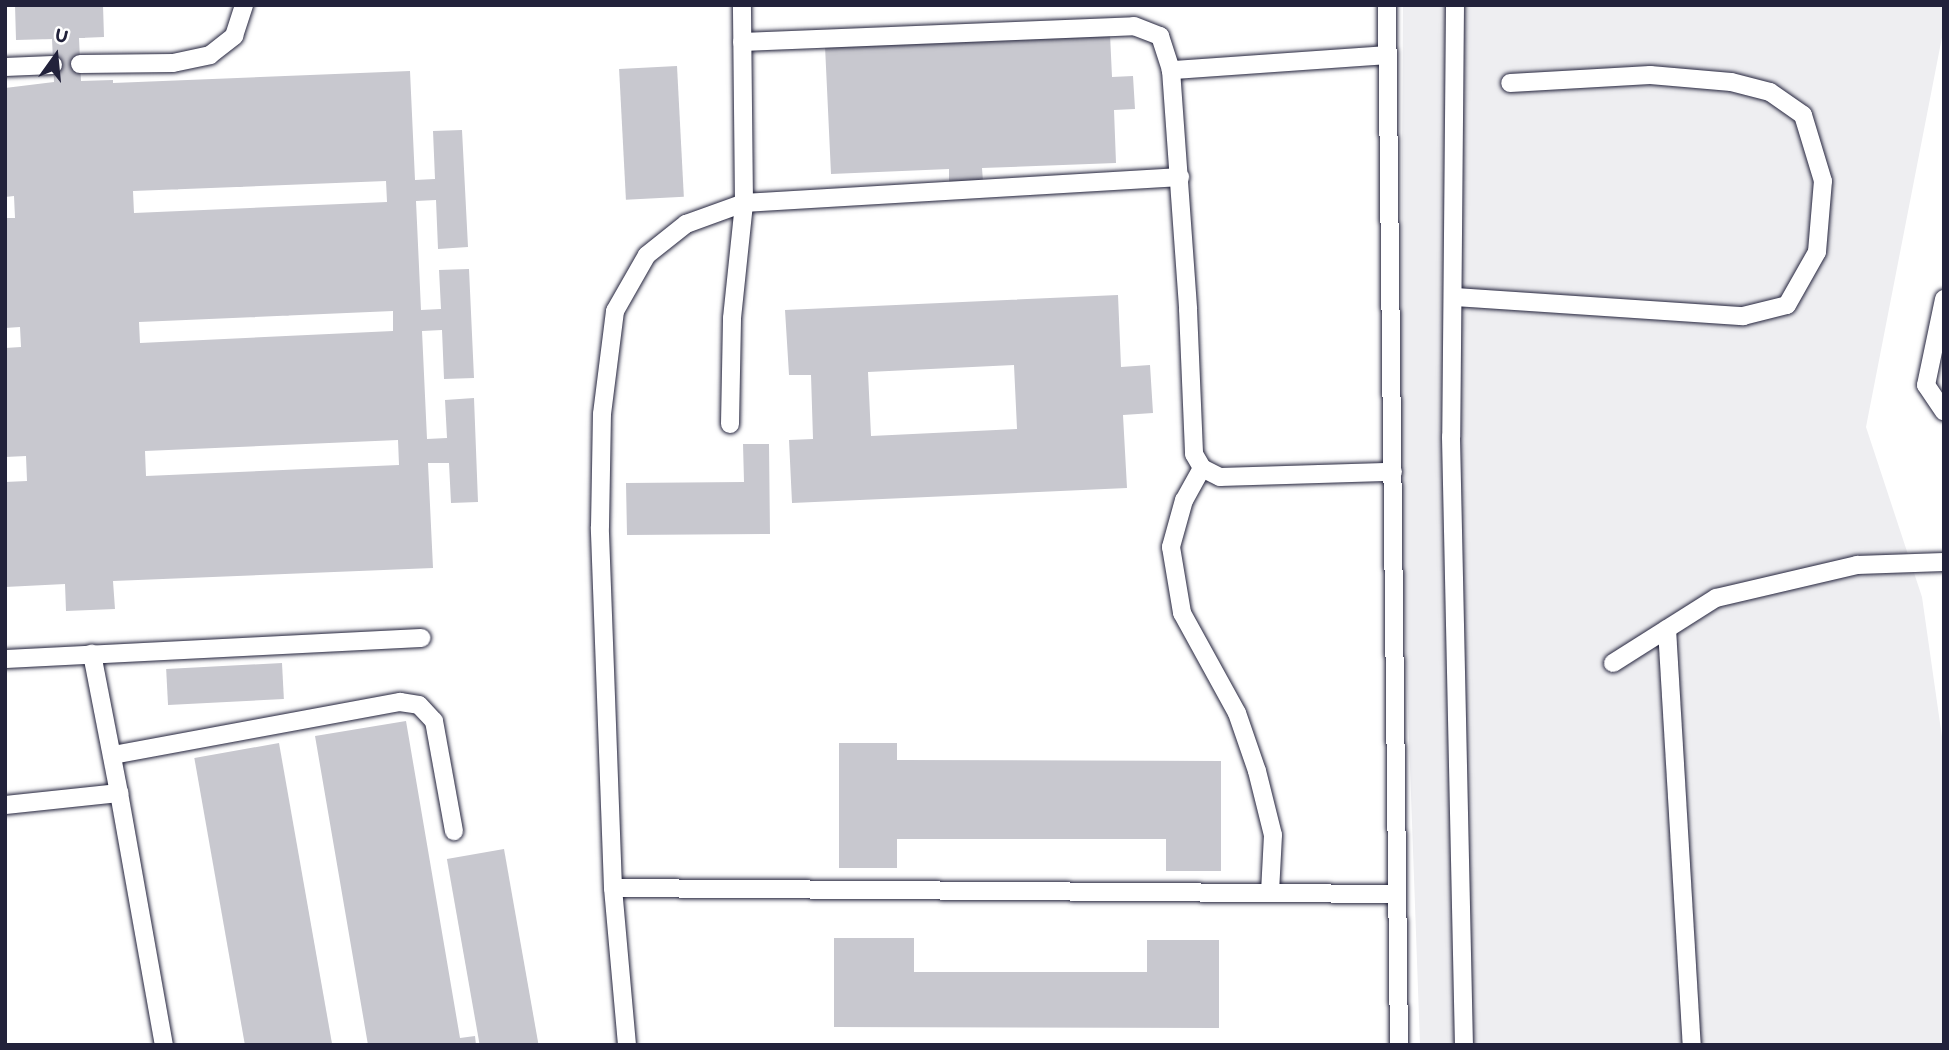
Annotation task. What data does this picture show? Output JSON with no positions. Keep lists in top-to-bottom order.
{
  "north": "top"
}
